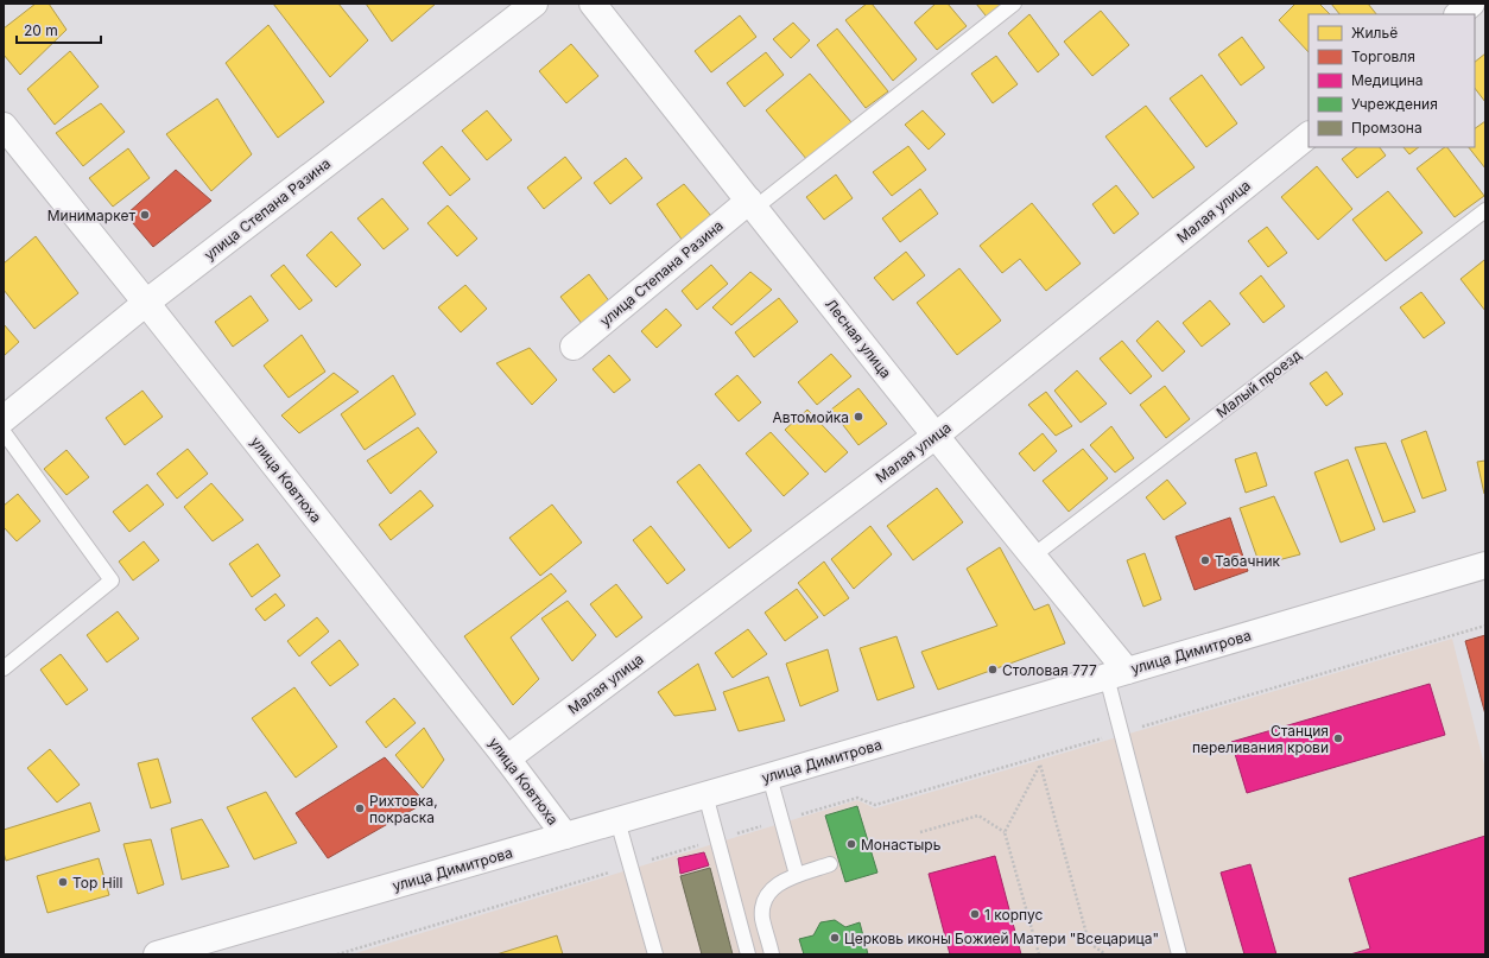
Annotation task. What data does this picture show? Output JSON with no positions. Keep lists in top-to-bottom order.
{
  "streets": {
    "street": [
      "улица Степана Разина",
      "Малая улица",
      "Лесная улица",
      "улица Ковтюха",
      "улица Димитрова"
    ],
    "lane": ["Малый проезд"]
  },
  "crossings": [
    ["улица Степана Разина", "Лесная улица"],
    ["улица Степана Разина", "улица Ковтюха"],
    ["Малая улица", "Лесная улица"],
    ["Малая улица", "улица Ковтюха"],
    ["Лесная улица", "Малый проезд"],
    ["Лесная улица", "улица Димитрова"],
    ["улица Ковтюха", "улица Димитрова"]
  ],
  "places": [
    "Минимаркет",
    "Автомойка",
    "Табачник",
    "Столовая 777",
    "Станция переливания крови",
    "Рихтовка, покраска",
    "Монастырь",
    "Top Hill",
    "1 корпус",
    "Церковь иконы Божией Матери \"Всецарица\""
  ],
  "legend": [
    "Жильё",
    "Торговля",
    "Медицина",
    "Учреждения",
    "Промзона"
  ],
  "scale_bar": "20 m"
}
